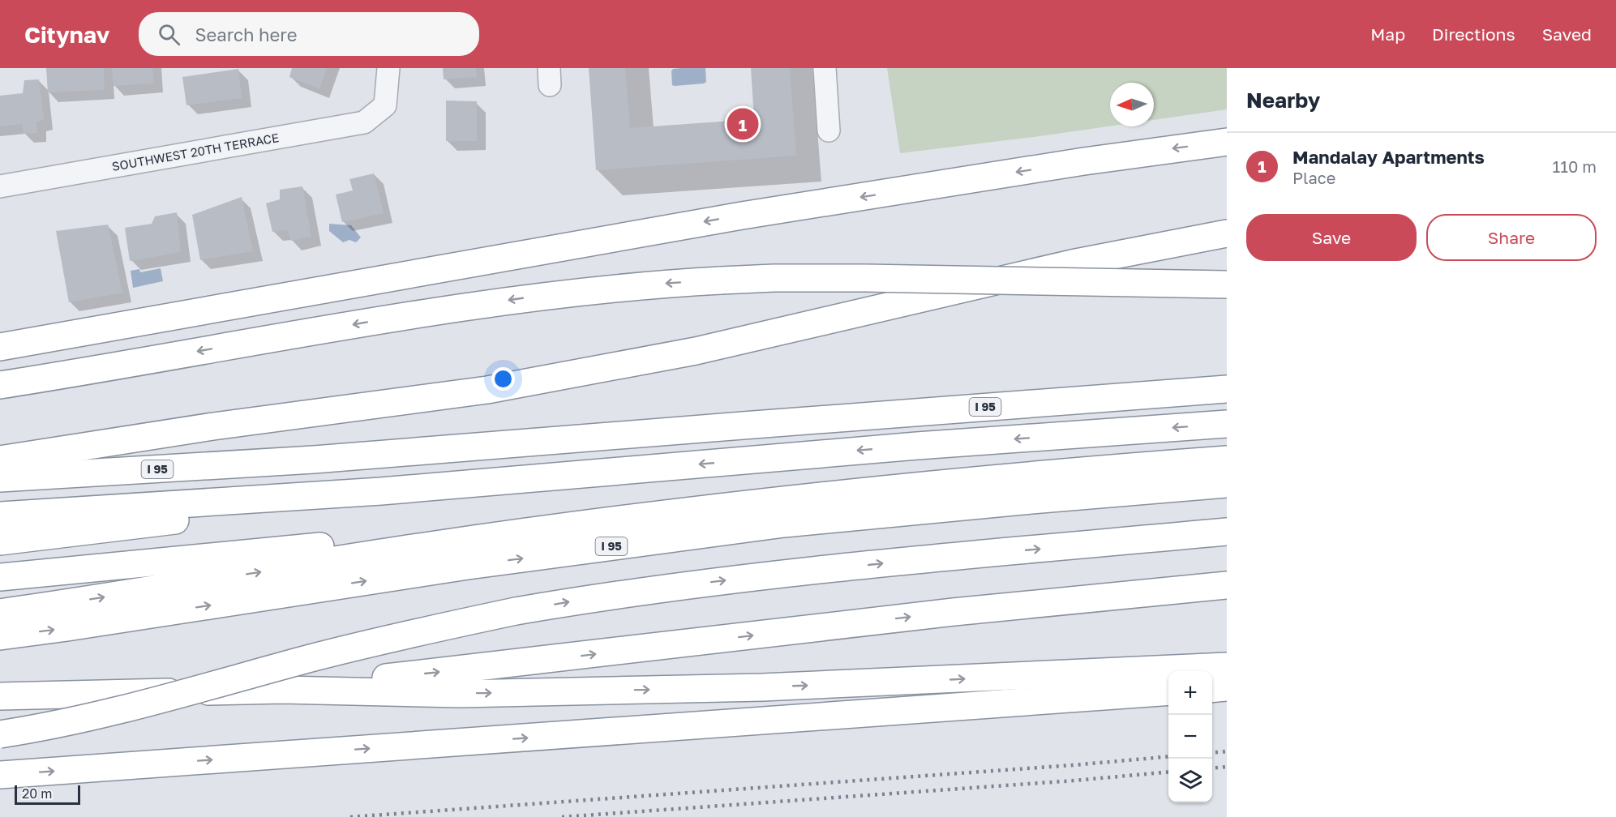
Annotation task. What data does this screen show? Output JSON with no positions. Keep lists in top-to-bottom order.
{
  "streets": {
    "highway": ["I 95"],
    "street": ["SOUTHWEST 20TH TERRACE"]
  },
  "scale_bar": "20 m",
  "north": "left",
  "page": {
    "header": "Citynav",
    "search": "Search here",
    "nav": ["Map", "Directions", "Saved"],
    "heading": "Nearby",
    "pins": "1",
    "list": [
      {
        "mark": "1",
        "name": "Mandalay Apartments",
        "note": "Place",
        "value": "110 m"
      }
    ],
    "buttons": ["Save", "Share"],
    "map_buttons": ["+", "−"],
    "scale": "20 m"
  }
}
